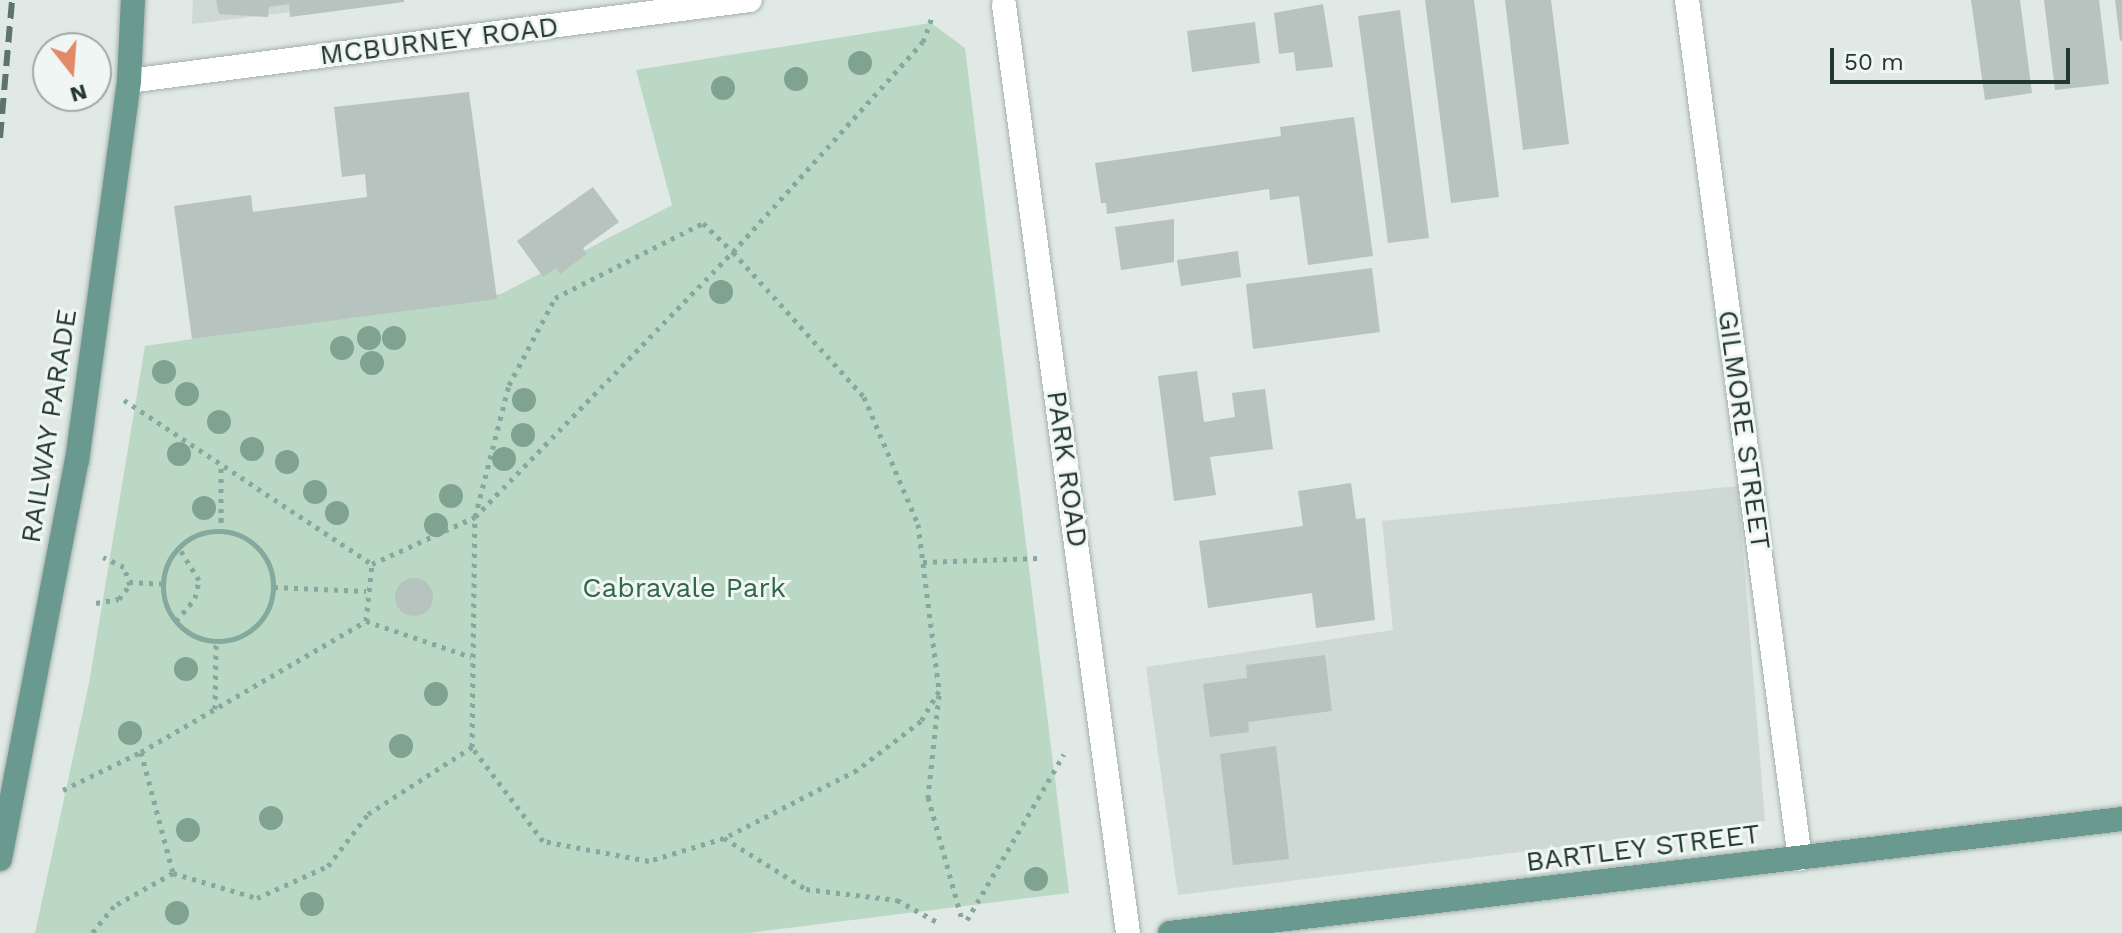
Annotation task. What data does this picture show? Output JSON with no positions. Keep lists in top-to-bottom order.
{
  "streets": {
    "main road": ["RAILWAY PARADE", "BARTLEY STREET"],
    "street": ["MCBURNEY ROAD", "GILMORE STREET", "PARK ROAD"]
  },
  "crossings": [
    ["MCBURNEY ROAD", "RAILWAY PARADE"],
    ["GILMORE STREET", "BARTLEY STREET"]
  ],
  "parks": ["Cabravale Park"],
  "scale_bar": "50 m",
  "north": "bottom"
}
